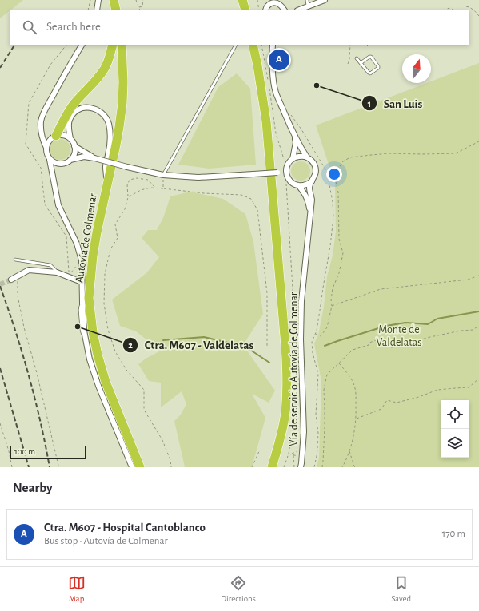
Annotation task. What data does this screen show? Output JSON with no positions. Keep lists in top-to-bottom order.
{
  "streets": {
    "highway": ["Autovía de Colmenar"],
    "street": ["Vía de servicio Autovía de Colmenar"]
  },
  "parks": ["Monte de Valdelatas"],
  "places": ["San Luis", "Ctra. M607 - Valdelatas"],
  "scale_bar": "100 m",
  "north": "top",
  "page": {
    "search": "Search here",
    "pins": "A",
    "scale": "100 m",
    "heading": "Nearby",
    "list": [
      {
        "mark": "A",
        "name": "Ctra. M607 - Hospital Cantoblanco",
        "note": "Bus stop · Autovía de Colmenar",
        "value": "170 m"
      }
    ],
    "nav": ["Map", "Directions", "Saved"]
  }
}
